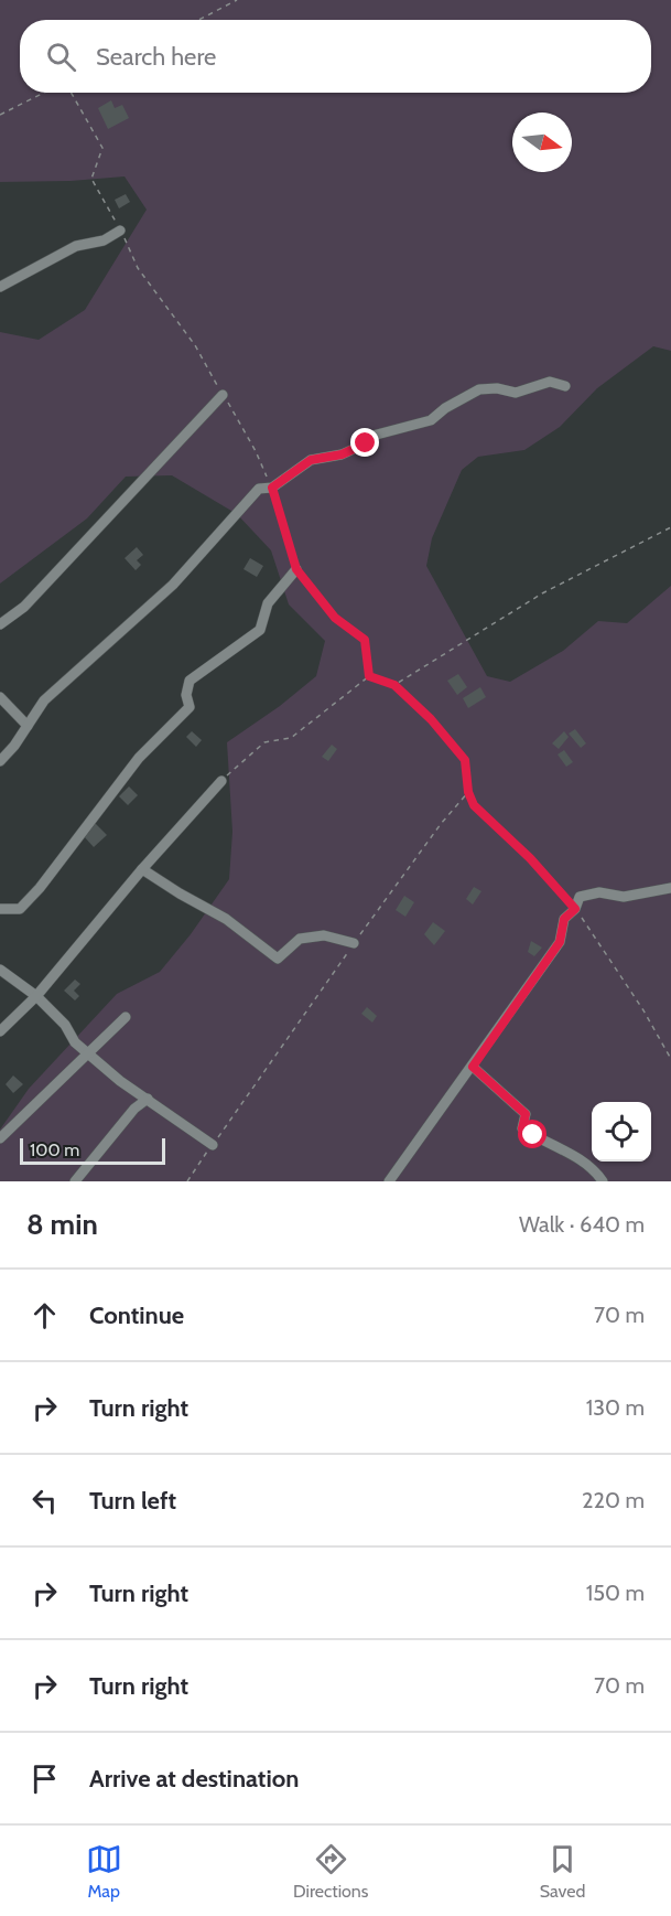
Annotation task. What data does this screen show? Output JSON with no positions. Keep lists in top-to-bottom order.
{
  "scale_bar": "100 m",
  "north": "right",
  "page": {
    "search": "Search here",
    "scale": "100 m",
    "heading": ["8 min", "Walk · 640 m"],
    "list": [
      ["Continue", "70 m"],
      ["Turn right", "130 m"],
      ["Turn left", "220 m"],
      ["Turn right", "150 m"],
      ["Turn right", "70 m"],
      "Arrive at destination"
    ],
    "nav": ["Map", "Directions", "Saved"]
  }
}
